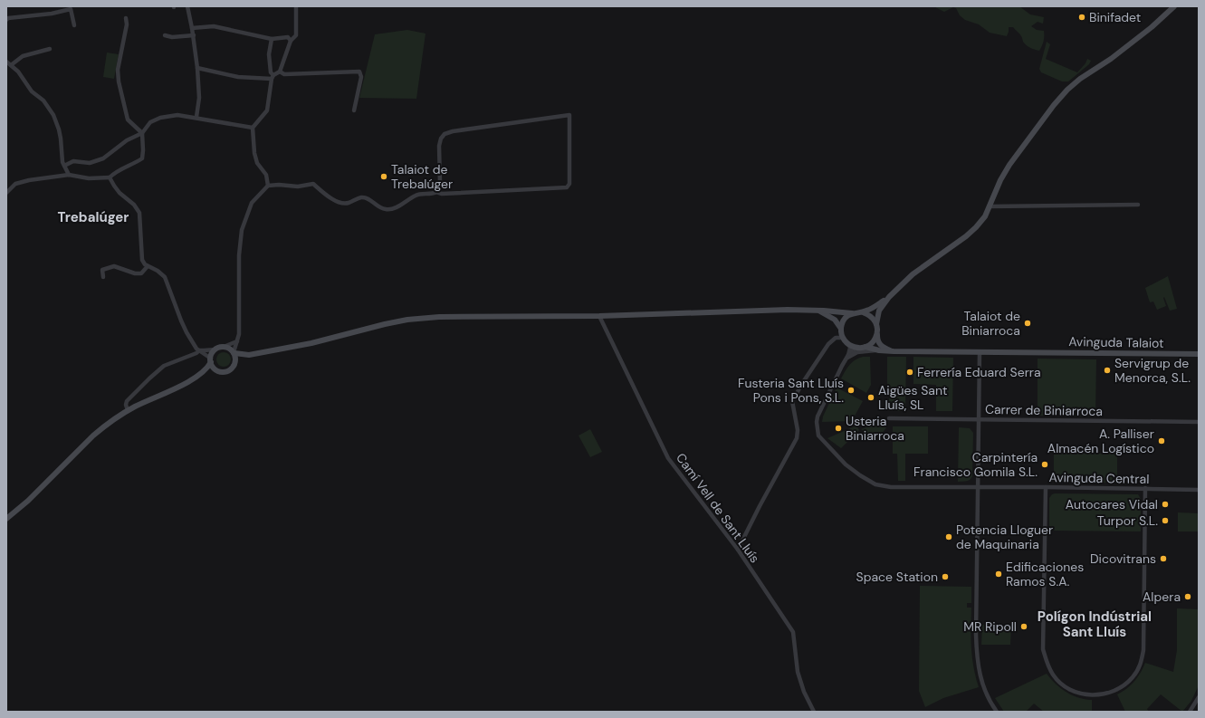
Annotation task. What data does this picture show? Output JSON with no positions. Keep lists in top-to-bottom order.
{
  "streets": {
    "main road": ["Avinguda Talaiot"],
    "street": ["Carrer de Biniarroca", "Avinguda Central", "Camí Vell de Sant Lluís"]
  },
  "districts": ["Trebalúger", "Polígon Indústrial Sant Lluís"],
  "places": [
    "Binifadet",
    "Talaiot de Trebalúger",
    "Talaiot de Biniarroca",
    "Servigrup de Menorca, S.L.",
    "Ferrería Eduard Serra",
    "Fusteria Sant Lluís Pons i Pons, S.L.",
    "Aigües Sant Lluís, SL",
    "Usteria Biniarroca",
    "A. Palliser Almacén Logístico",
    "Carpintería Francisco Gomila S.L.",
    "Autocares Vidal",
    "Turpor S.L.",
    "Potencia Lloguer de Maquinaria",
    "Dicovitrans",
    "Edificaciones Ramos S.A.",
    "Space Station",
    "Alpera",
    "MR Ripoll"
  ]
}
